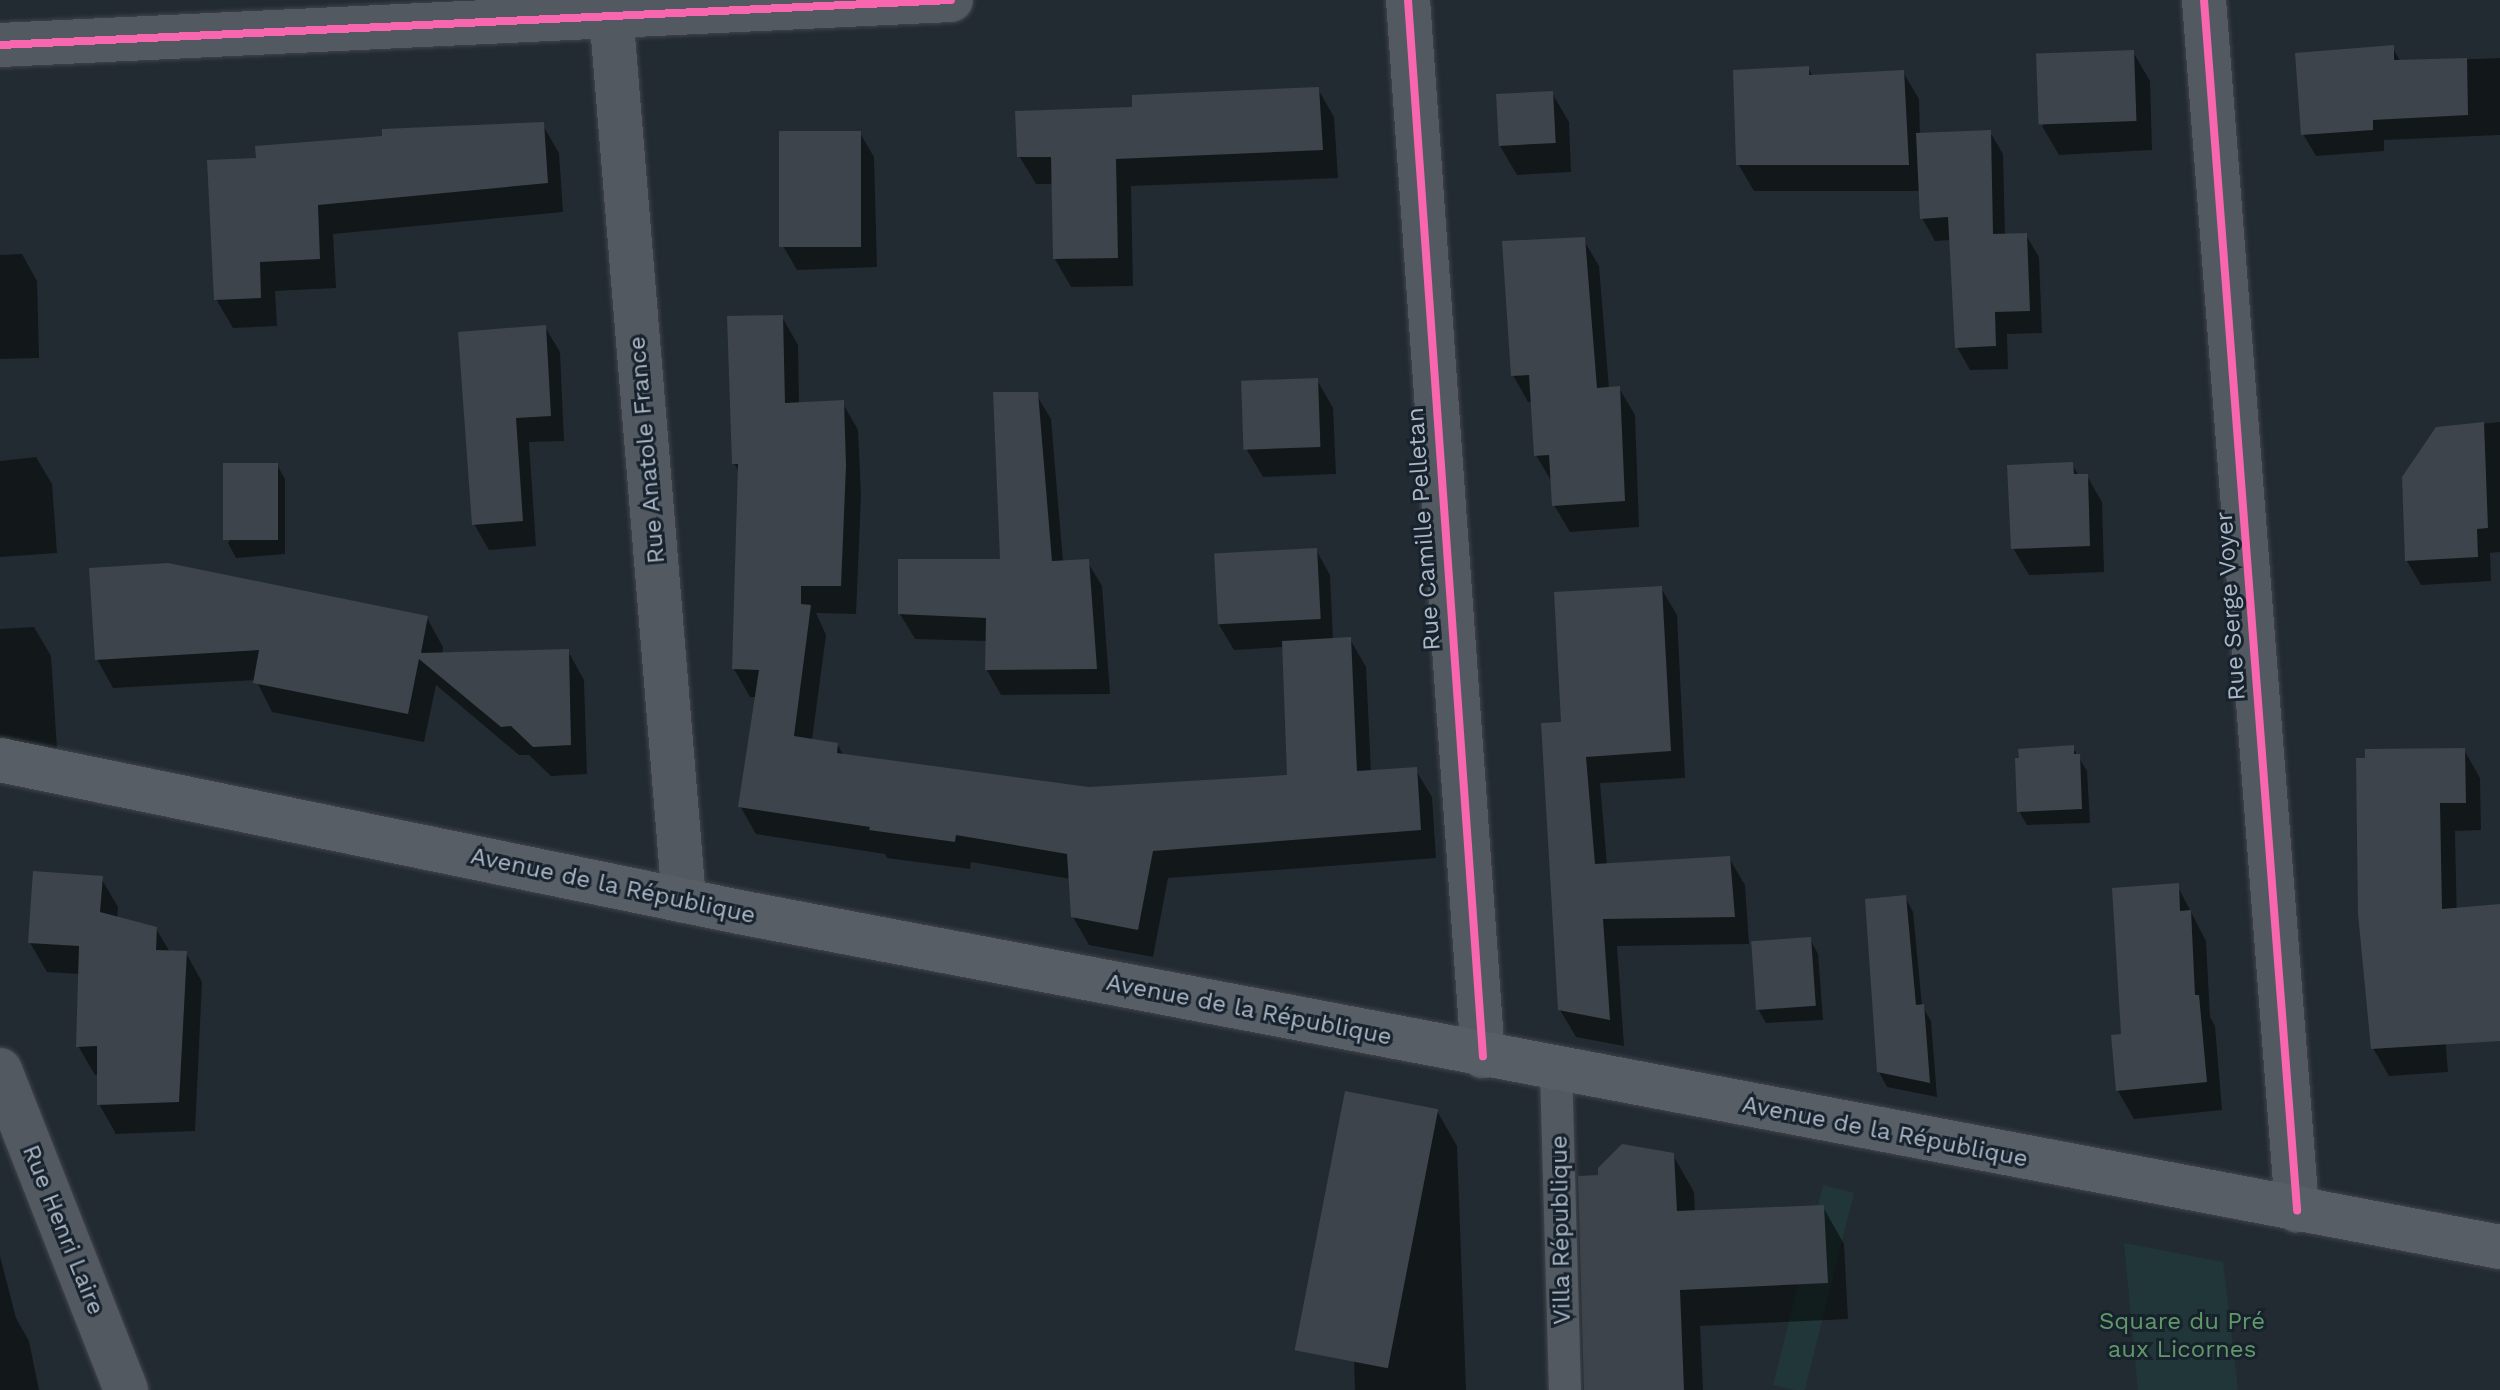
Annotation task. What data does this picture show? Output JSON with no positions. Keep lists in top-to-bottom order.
{
  "streets": {
    "main road": ["Avenue de la République"],
    "street": [
      "Rue Anatole France",
      "Rue Camille Pelletan",
      "Rue Serge Voyer",
      "Rue Henri Laire"
    ],
    "lane": ["Villa République"]
  },
  "crossings": [
    ["Rue Anatole France", "Avenue de la République"],
    ["Rue Camille Pelletan", "Avenue de la République"],
    ["Rue Serge Voyer", "Avenue de la République"],
    ["Avenue de la République", "Villa République"]
  ],
  "parks": ["Square du Pré aux Licornes"]
}
